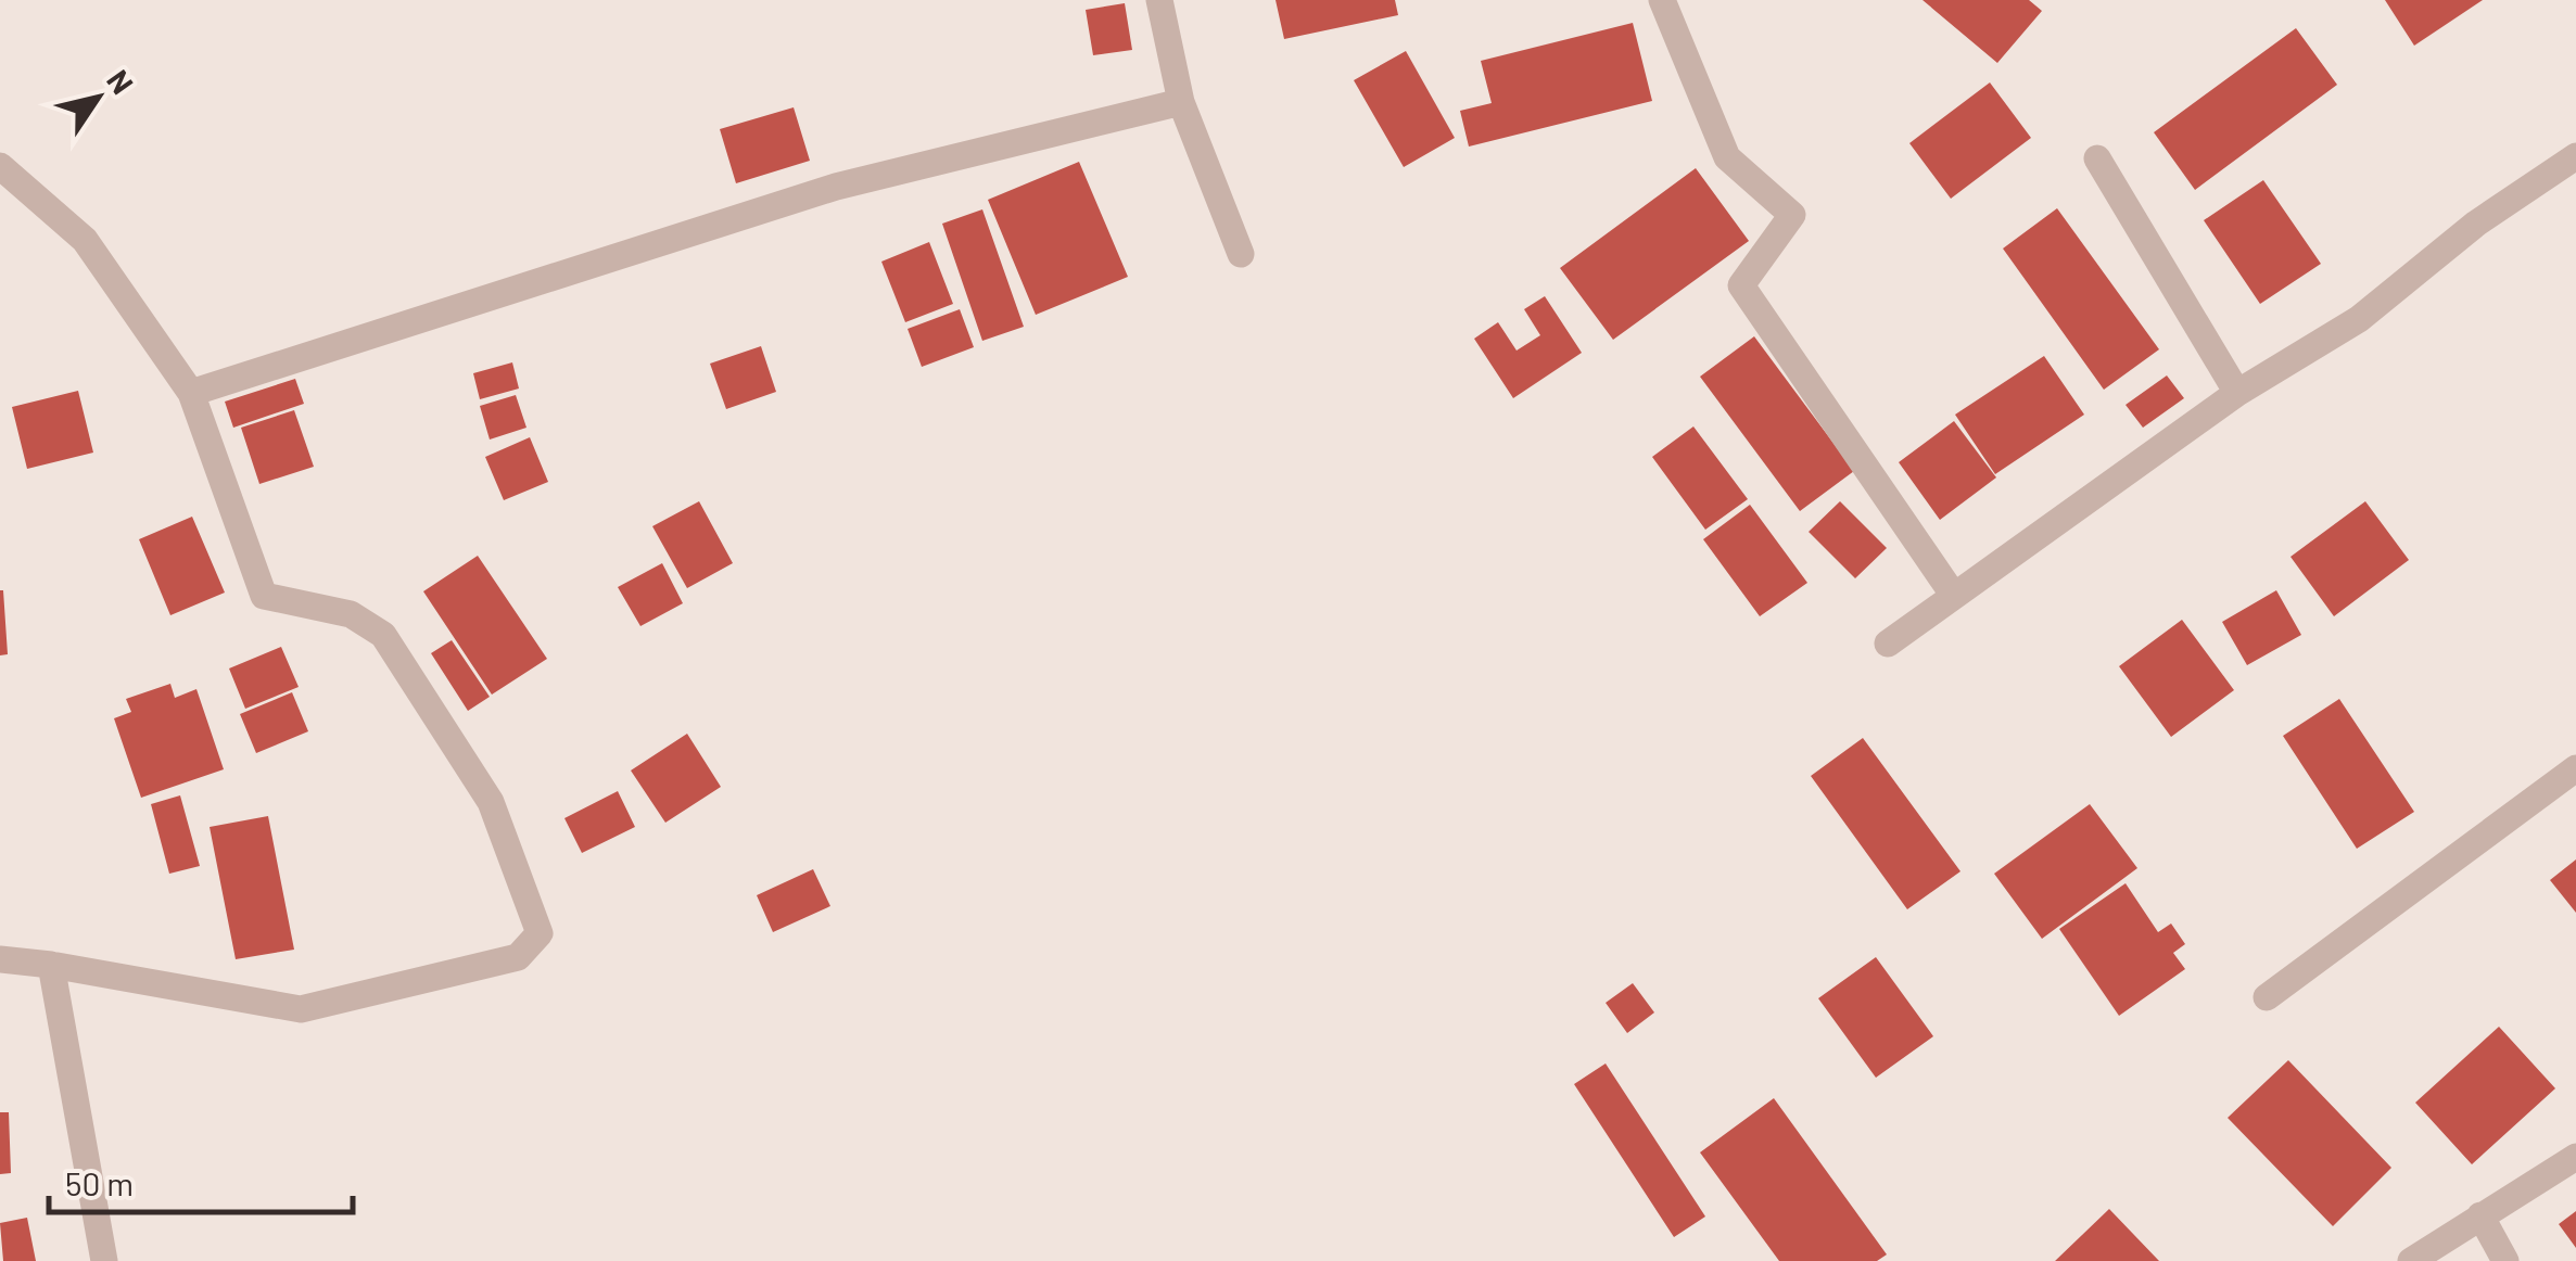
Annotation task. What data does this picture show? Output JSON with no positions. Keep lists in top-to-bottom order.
{
  "scale_bar": "50 m",
  "north": "top right"
}
